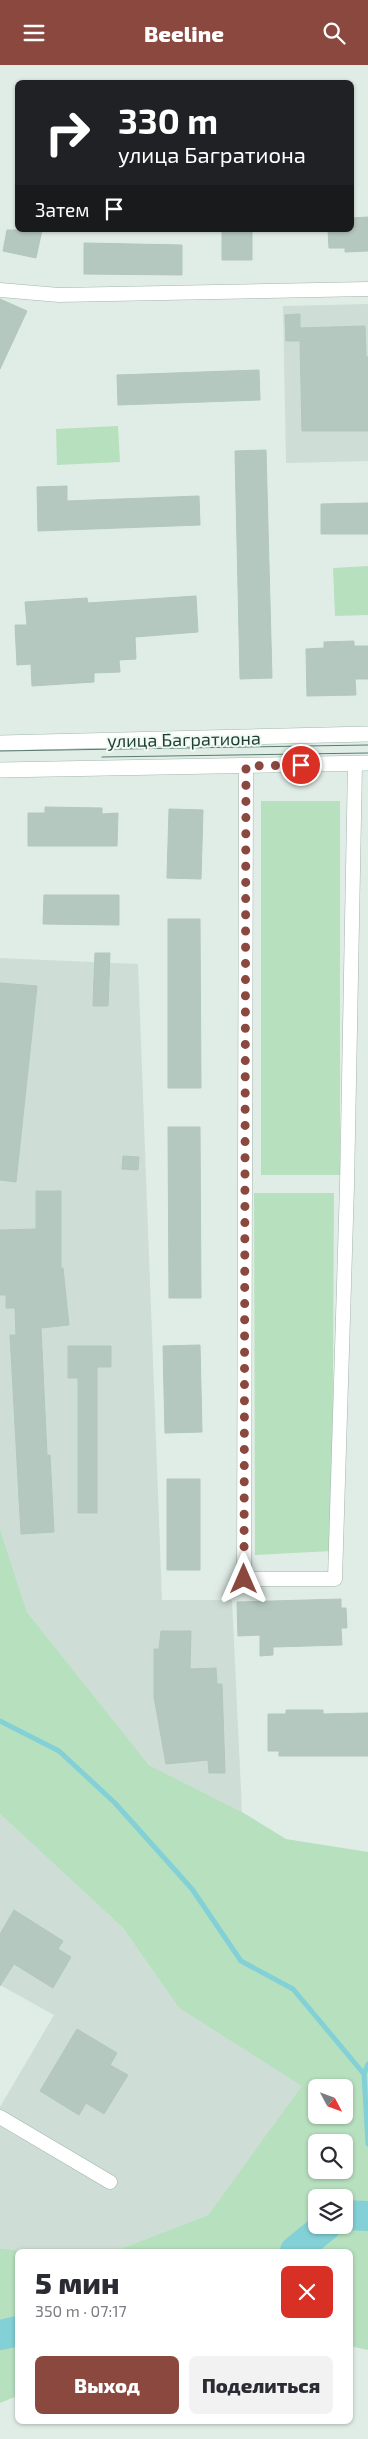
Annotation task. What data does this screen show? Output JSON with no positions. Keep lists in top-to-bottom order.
{
  "streets": {
    "main road": ["улица Багратиона"]
  },
  "north": "bottom right",
  "page": {
    "header": "Beeline",
    "turn": ["330 m", "улица Багратиона"],
    "then": "Затем",
    "heading": ["5 мин", "350 m · 07:17"],
    "buttons": ["Выход", "Поделиться"]
  }
}
